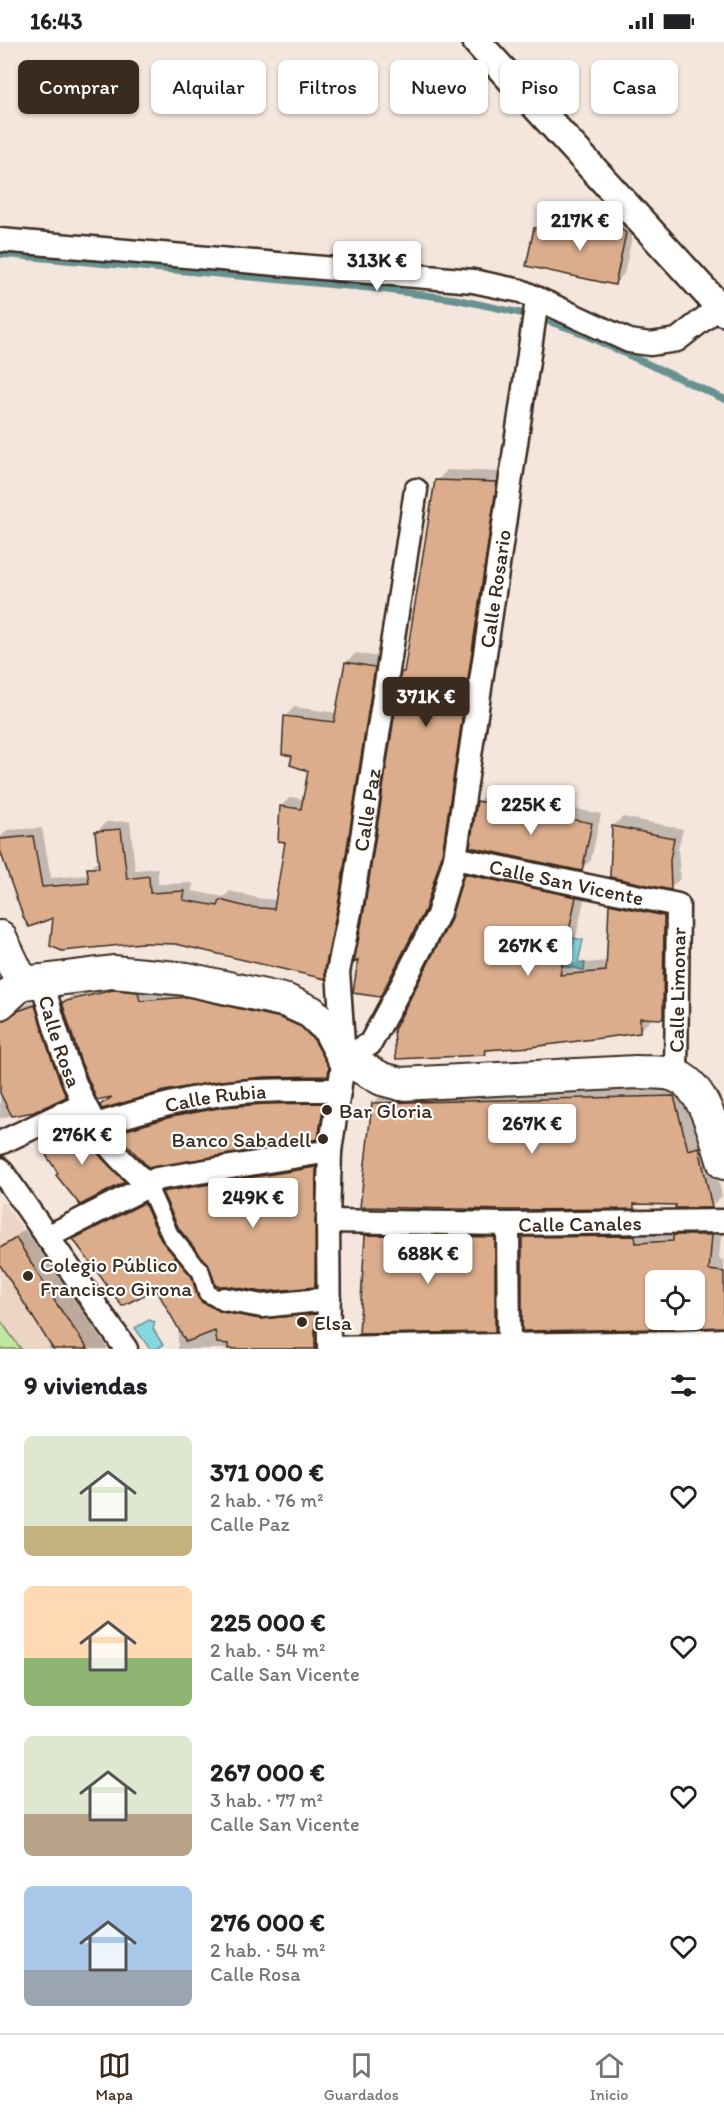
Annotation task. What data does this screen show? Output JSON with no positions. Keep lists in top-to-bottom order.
{
  "streets": {
    "street": [
      "Calle Rosario",
      "Calle Paz",
      "Calle San Vicente",
      "Calle Limonar",
      "Calle Rosa",
      "Calle Rubia",
      "Calle Canales"
    ]
  },
  "crossings": [
    ["Calle Rosario", "Calle Paz"],
    ["Calle Rosario", "Calle San Vicente"],
    ["Calle Paz", "Calle Rubia"],
    ["Calle Paz", "Calle Canales"],
    ["Calle San Vicente", "Calle Limonar"],
    ["Calle Rosa", "Calle Rubia"]
  ],
  "places": [
    "Bar Gloria",
    "Banco Sabadell",
    "Colegio Público Francisco Girona",
    "Elsa"
  ],
  "page": {
    "status": "16:43",
    "chip": [
      "Comprar",
      "Alquilar",
      "Filtros",
      "Nuevo",
      "Piso",
      "Casa"
    ],
    "price": [
      "217K €",
      "313K €",
      "371K €",
      "225K €",
      "267K €",
      "267K €",
      "276K €",
      "249K €",
      "688K €"
    ],
    "heading": "9 viviendas",
    "list": [
      {
        "name": "371 000 €",
        "note": "2 hab. · 76 m² · Calle Paz"
      },
      {
        "name": "225 000 €",
        "note": "2 hab. · 54 m² · Calle San Vicente"
      },
      {
        "name": "267 000 €",
        "note": "3 hab. · 77 m² · Calle San Vicente"
      },
      {
        "name": "276 000 €",
        "note": "2 hab. · 54 m² · Calle Rosa"
      }
    ],
    "tabs": ["Mapa", "Guardados", "Inicio"]
  }
}
